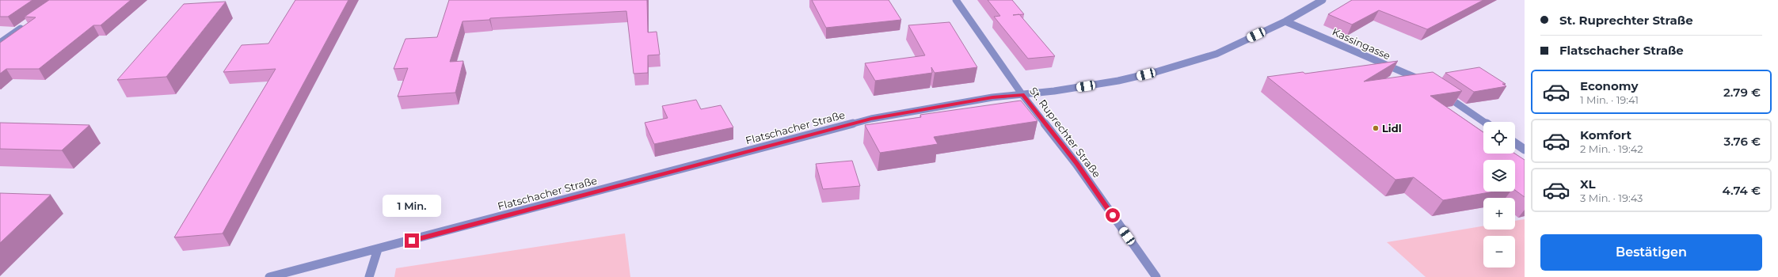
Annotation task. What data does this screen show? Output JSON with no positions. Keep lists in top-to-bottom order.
{
  "streets": {
    "street": ["Kassingasse", "Flatschacher Straße", "St. Ruprechter Straße"]
  },
  "crossings": [
    ["Kassingasse", "Flatschacher Straße"],
    ["Flatschacher Straße", "St. Ruprechter Straße"]
  ],
  "places": ["Lidl"],
  "page": {
    "banner": ["St. Ruprechter Straße", "Flatschacher Straße"],
    "list": [
      {
        "name": "Economy",
        "note": "1 Min. · 19:41",
        "value": "2.79 €"
      },
      {
        "name": "Komfort",
        "note": "2 Min. · 19:42",
        "value": "3.76 €"
      },
      {
        "name": "XL",
        "note": "3 Min. · 19:43",
        "value": "4.74 €"
      }
    ],
    "map_buttons": ["+", "−"],
    "bubble": "1 Min.",
    "buttons": "Bestätigen"
  }
}
